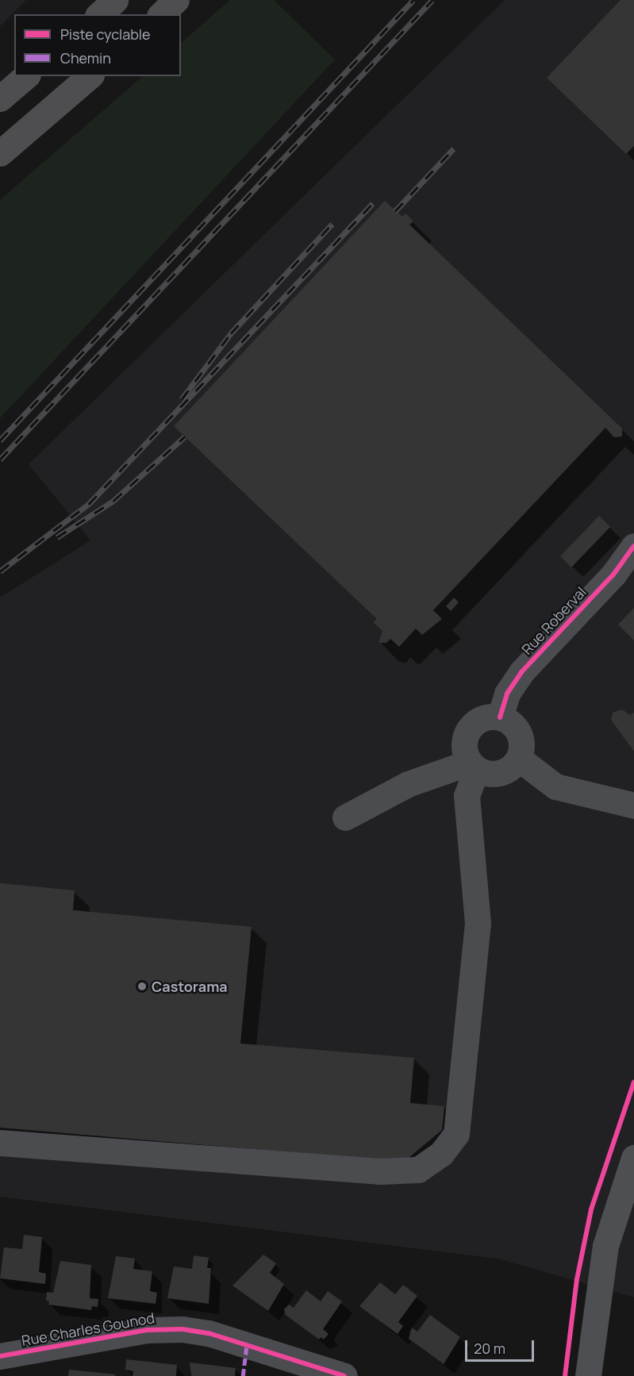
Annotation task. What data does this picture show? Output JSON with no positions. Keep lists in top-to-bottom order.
{
  "streets": {
    "street": ["Rue Roberval", "Rue Charles Gounod"]
  },
  "places": ["Castorama"],
  "legend": ["Piste cyclable", "Chemin"],
  "scale_bar": "20 m"
}
